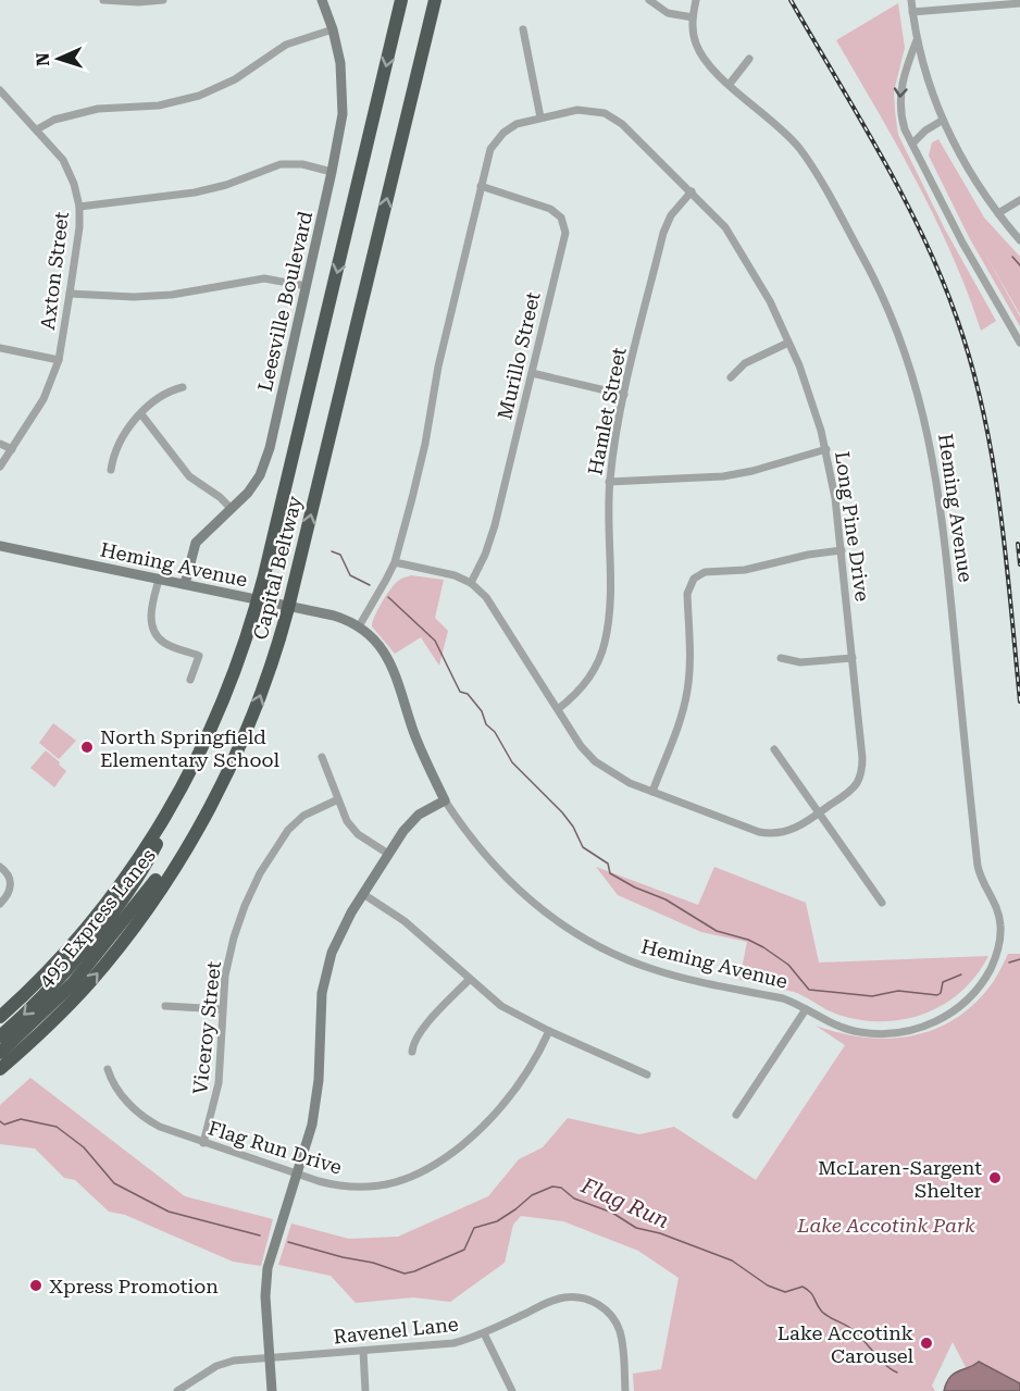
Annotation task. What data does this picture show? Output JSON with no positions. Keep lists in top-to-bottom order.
{
  "streets": {
    "highway": ["Capital Beltway", "495 Express Lanes"],
    "street": [
      "Axton Street",
      "Leesville Boulevard",
      "Murillo Street",
      "Hamlet Street",
      "Heming Avenue",
      "Long Pine Drive",
      "Viceroy Street",
      "Flag Run Drive",
      "Ravenel Lane"
    ]
  },
  "crossings": [
    ["Leesville Boulevard", "Heming Avenue"],
    ["Murillo Street", "Long Pine Drive"],
    ["Hamlet Street", "Long Pine Drive"],
    ["Heming Avenue", "Long Pine Drive"],
    ["Capital Beltway", "495 Express Lanes"],
    ["Viceroy Street", "Flag Run Drive"]
  ],
  "water": ["Flag Run"],
  "parks": ["Lake Accotink Park"],
  "places": [
    "North Springfield Elementary School",
    "McLaren-Sargent Shelter",
    "Xpress Promotion",
    "Lake Accotink Carousel"
  ],
  "north": "left"
}
